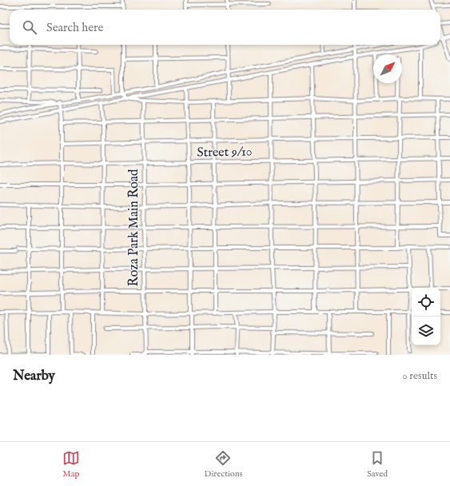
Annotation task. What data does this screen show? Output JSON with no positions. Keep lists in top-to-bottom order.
{
  "streets": {
    "street": ["Street 9/10", "Roza Park Main Road"]
  },
  "crossings": [
    ["Street 9/10", "Roza Park Main Road"]
  ],
  "north": "top right",
  "page": {
    "search": "Search here",
    "heading": ["Nearby", "0 results"],
    "nav": ["Map", "Directions", "Saved"]
  }
}
